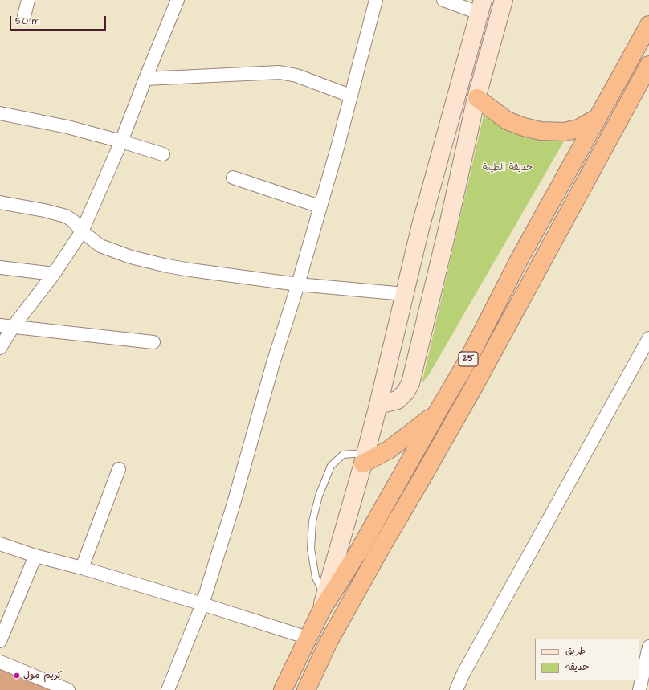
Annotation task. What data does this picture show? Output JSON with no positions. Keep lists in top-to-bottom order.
{
  "streets": {
    "highway": ["25"]
  },
  "parks": ["حديقة الطيبة"],
  "places": ["كريم مول"],
  "legend": ["طريق", "حديقة"],
  "scale_bar": "50 m"
}
